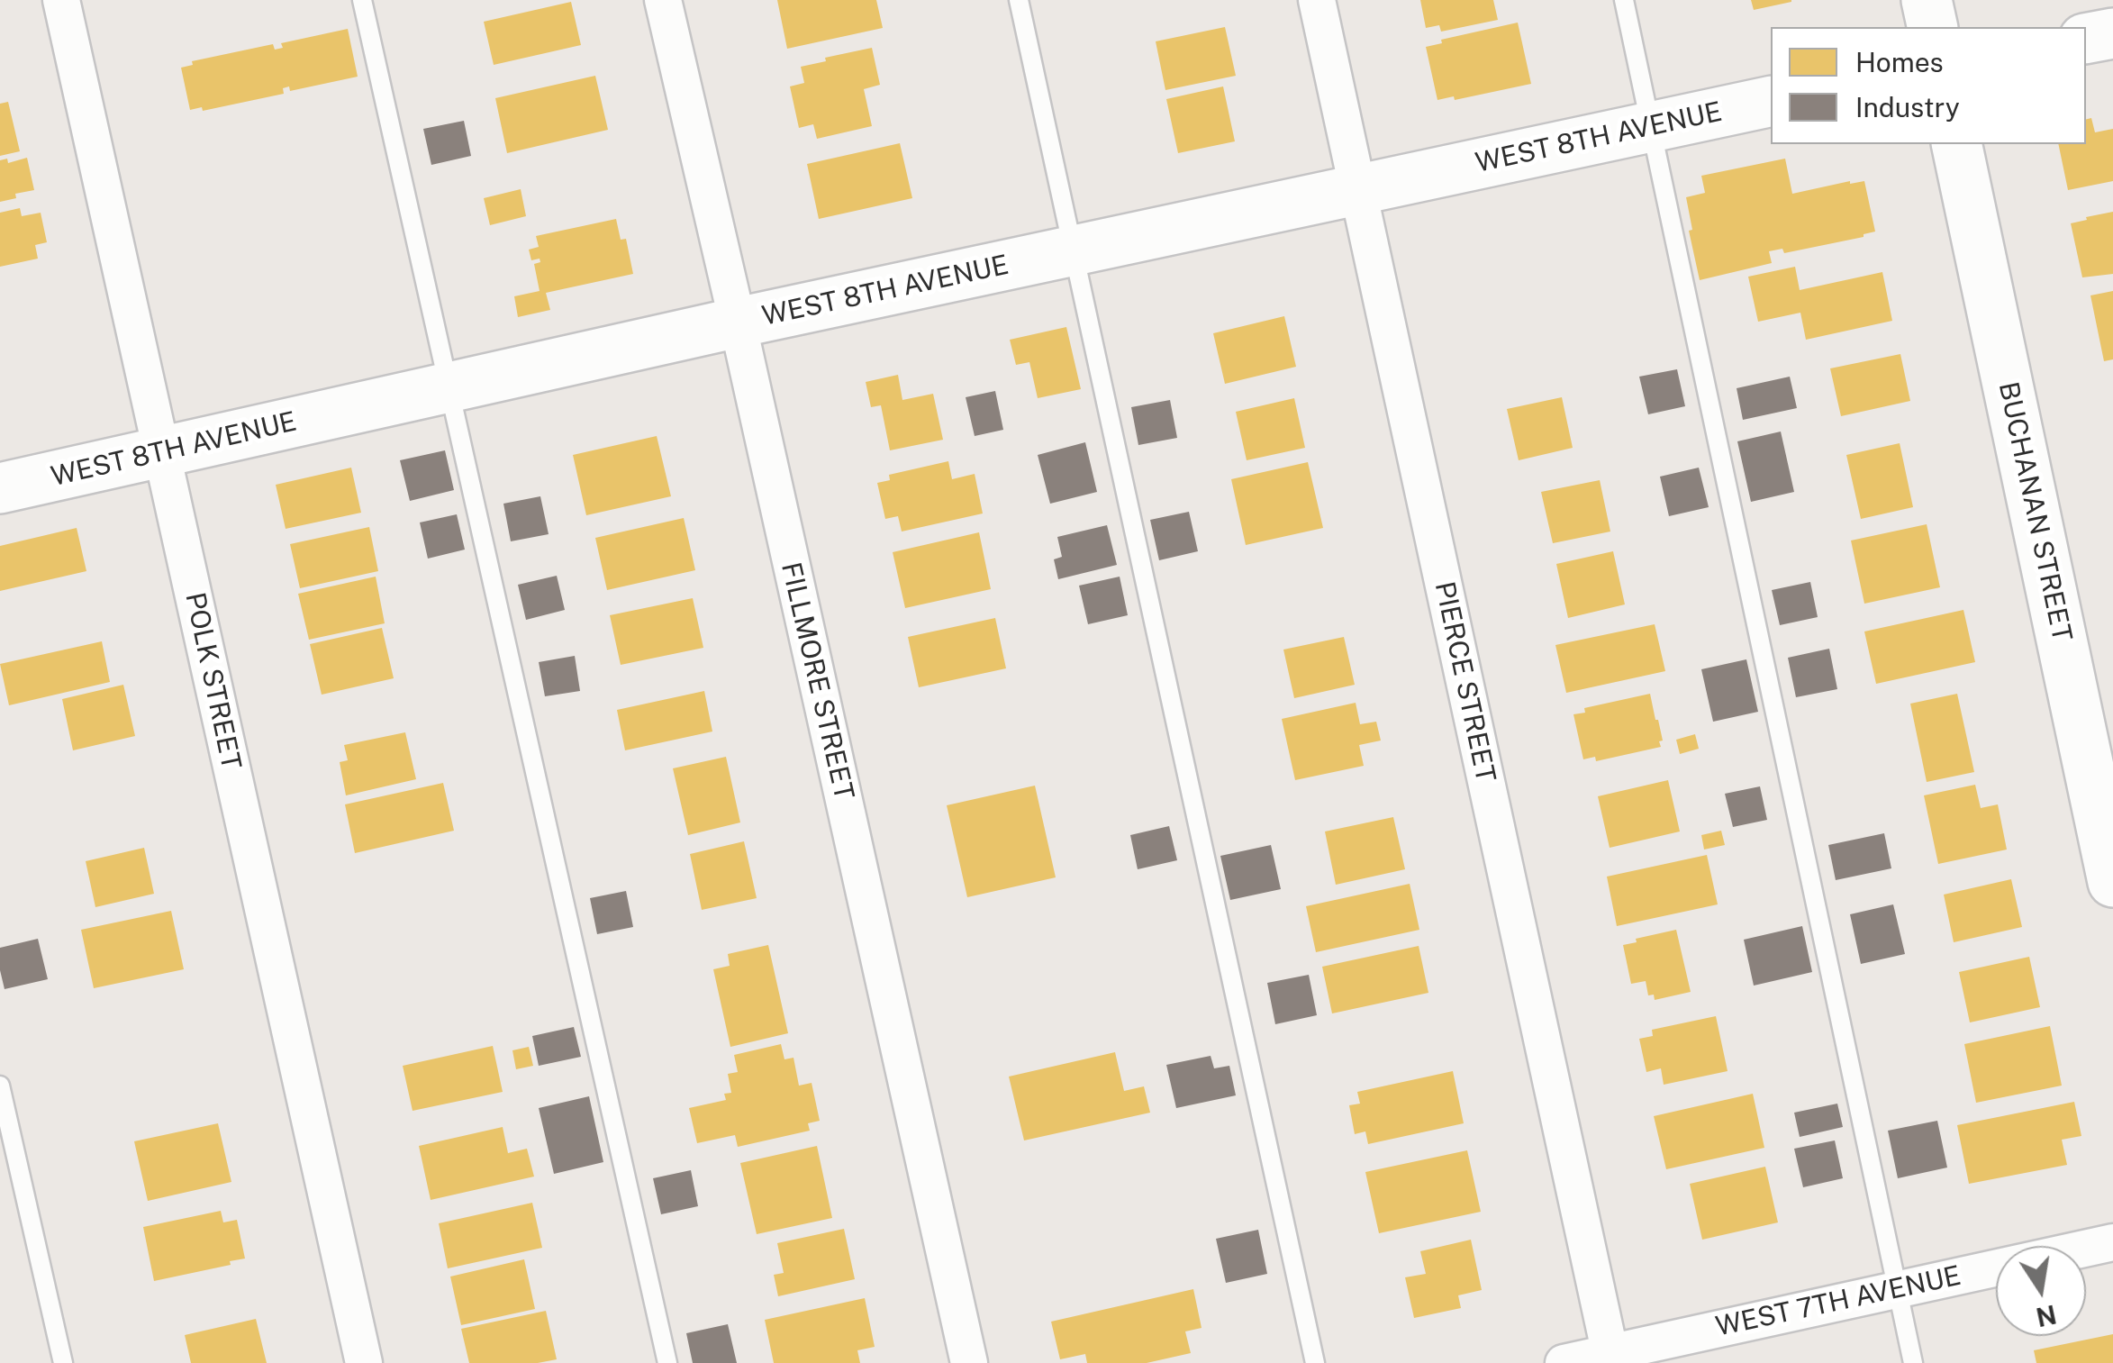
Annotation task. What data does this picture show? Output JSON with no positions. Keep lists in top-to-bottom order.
{
  "streets": {
    "street": [
      "WEST 8TH AVENUE",
      "BUCHANAN STREET",
      "POLK STREET",
      "FILLMORE STREET",
      "PIERCE STREET",
      "WEST 7TH AVENUE"
    ]
  },
  "crossings": [
    ["WEST 8TH AVENUE", "POLK STREET"],
    ["WEST 8TH AVENUE", "FILLMORE STREET"],
    ["WEST 8TH AVENUE", "PIERCE STREET"],
    ["PIERCE STREET", "WEST 7TH AVENUE"]
  ],
  "legend": ["Homes", "Industry"],
  "north": "bottom"
}
